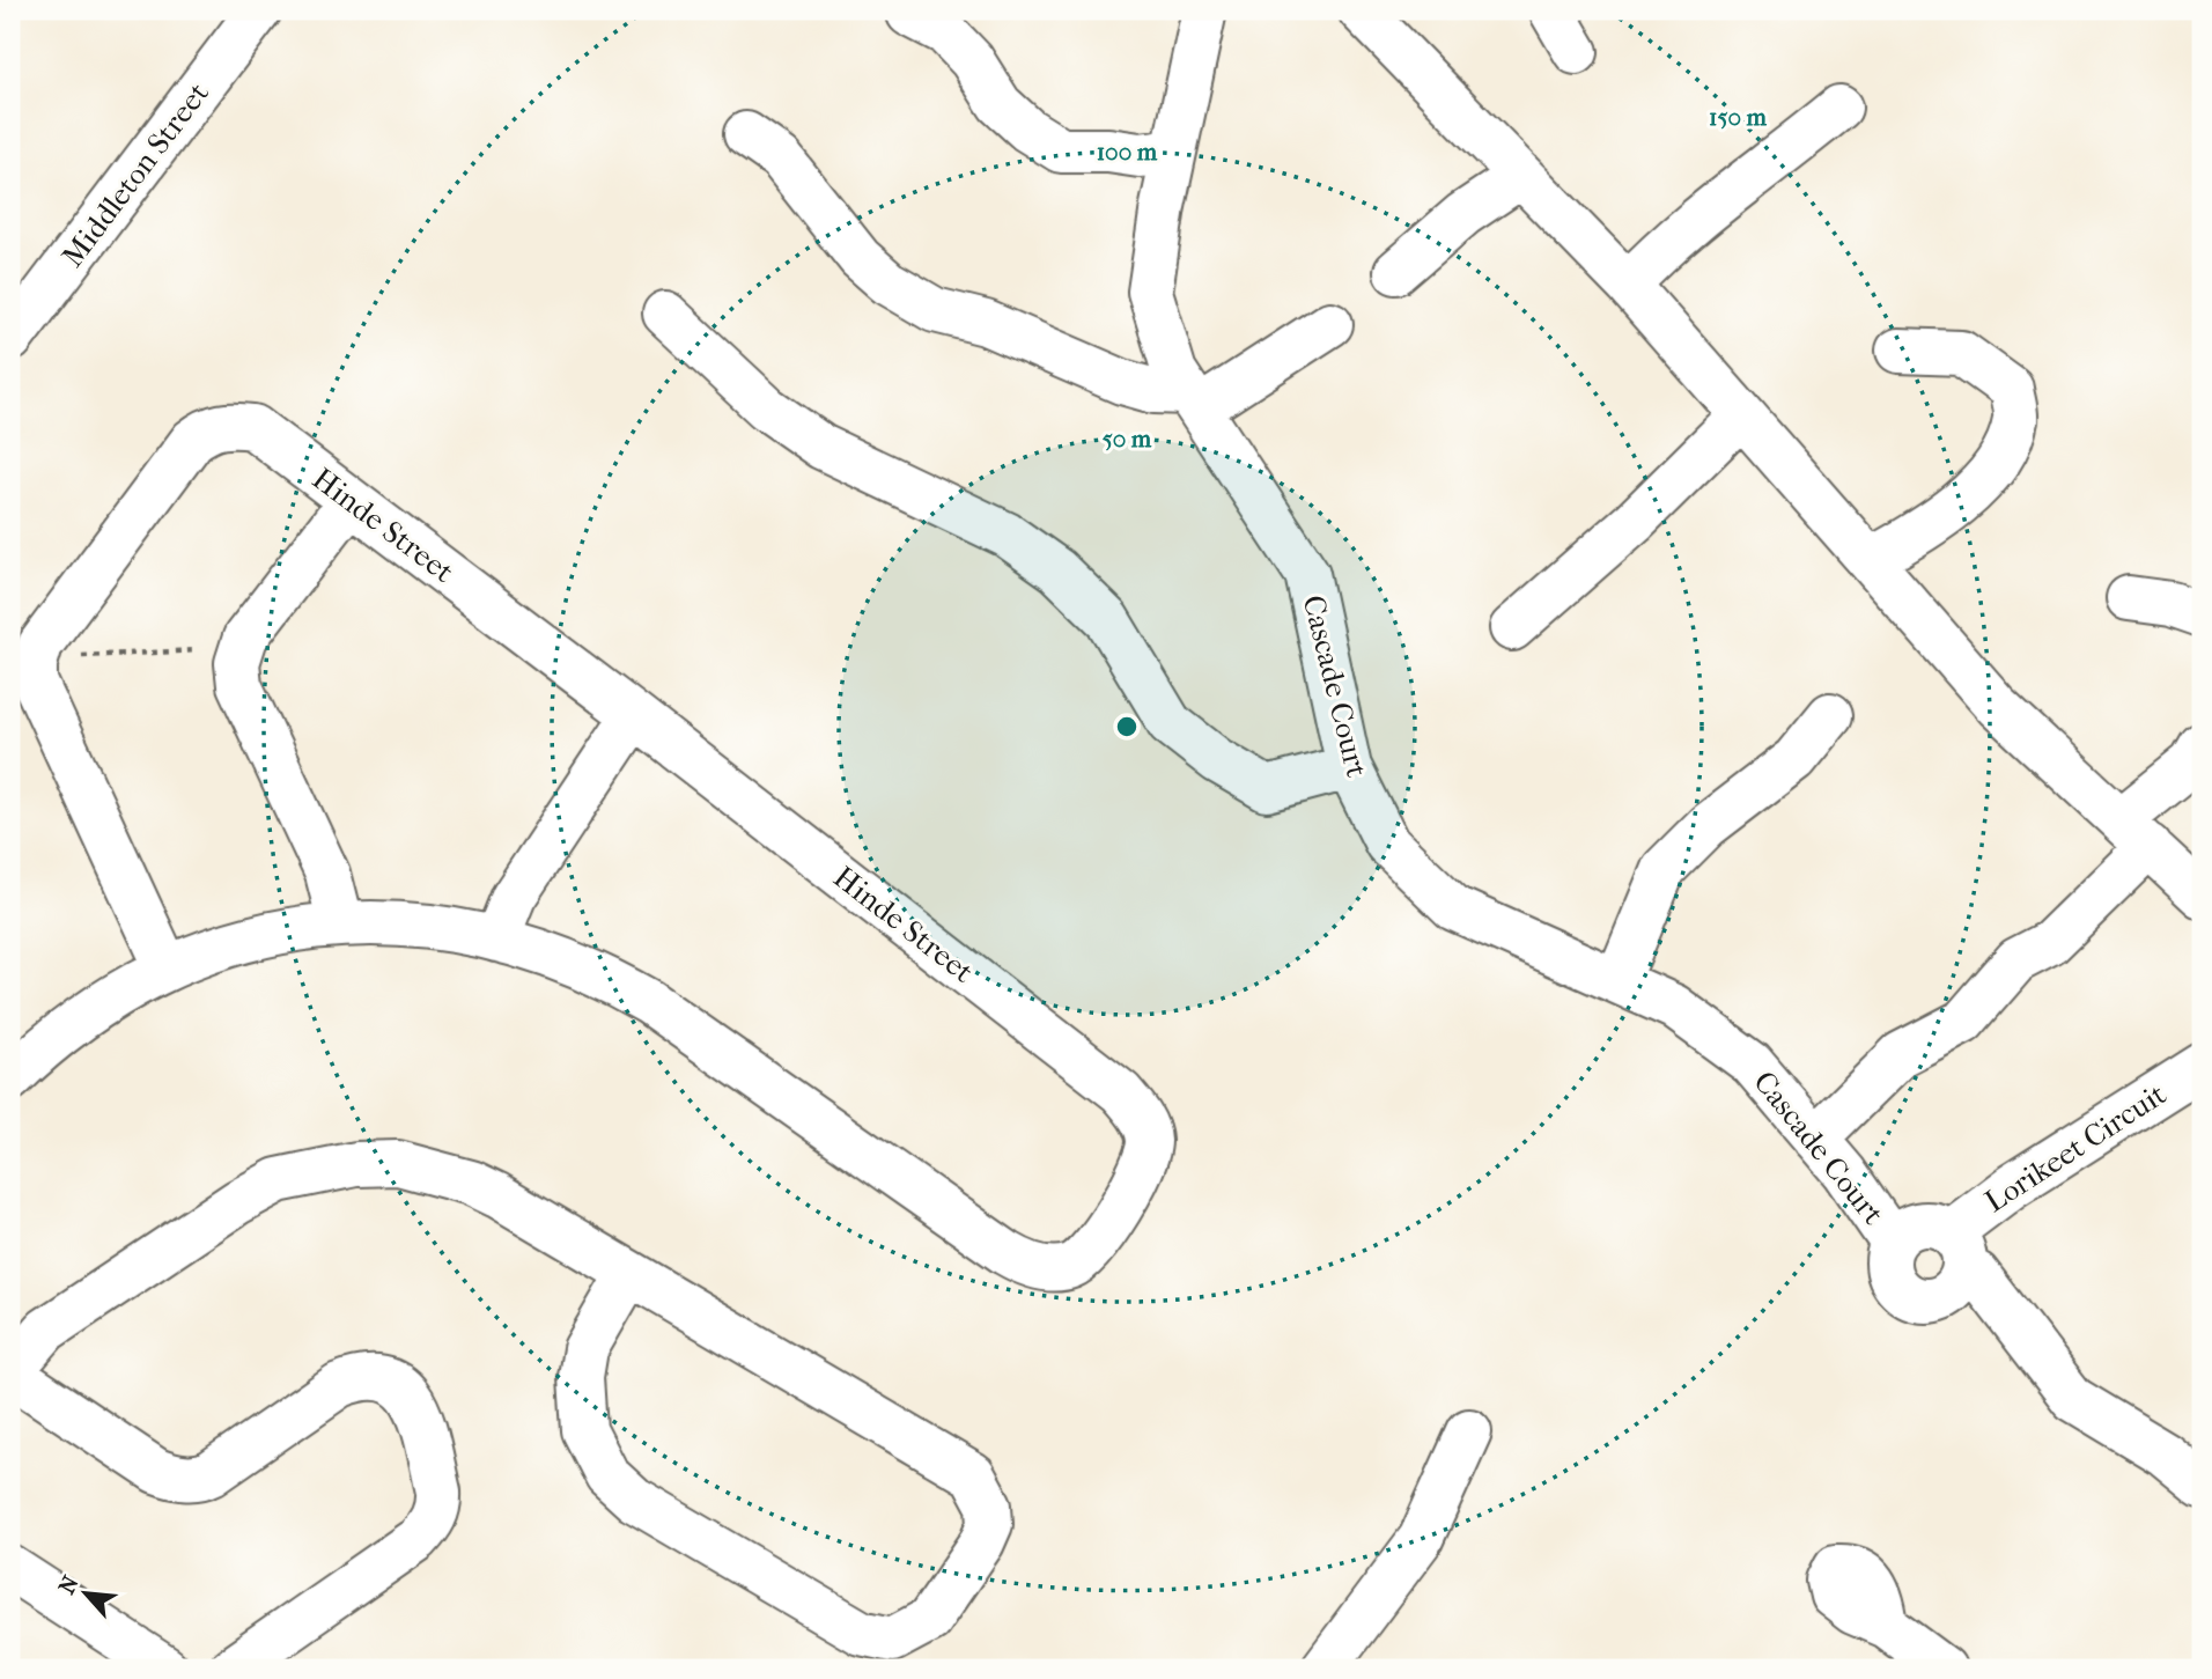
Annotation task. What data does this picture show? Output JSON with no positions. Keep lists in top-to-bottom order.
{
  "streets": {
    "street": [
      "Middleton Street",
      "Hinde Street",
      "Cascade Court",
      "Lorikeet Circuit"
    ]
  },
  "crossings": [
    ["Cascade Court", "Lorikeet Circuit"]
  ],
  "north": "top left",
  "rings": ["150 m", "100 m", "50 m"]
}
